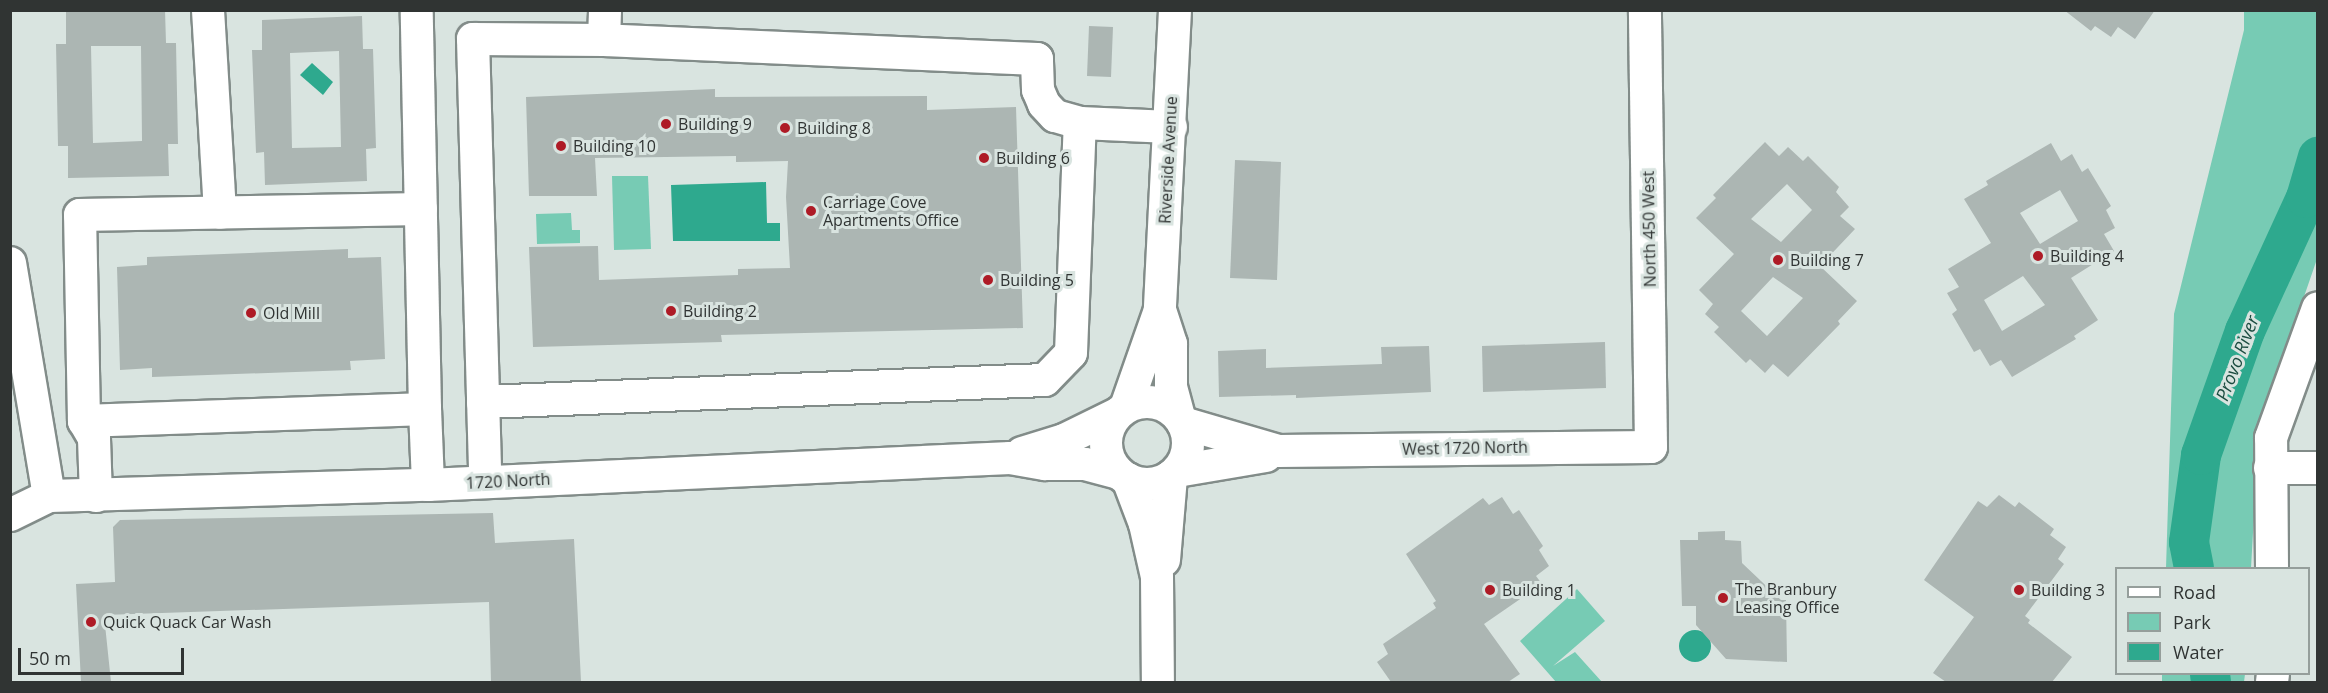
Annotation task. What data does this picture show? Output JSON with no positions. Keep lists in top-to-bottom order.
{
  "streets": {
    "street": [
      "Riverside Avenue",
      "North 450 West",
      "West 1720 North",
      "1720 North"
    ]
  },
  "crossings": [
    ["Riverside Avenue", "West 1720 North"],
    ["Riverside Avenue", "1720 North"],
    ["North 450 West", "West 1720 North"],
    ["West 1720 North", "1720 North"]
  ],
  "water": ["Provo River"],
  "places": [
    "Building 9",
    "Building 8",
    "Building 10",
    "Building 6",
    "Carriage Cove Apartments Office",
    "Building 4",
    "Building 7",
    "Building 5",
    "Building 2",
    "Old Mill",
    "Building 1",
    "Building 3",
    "The Branbury Leasing Office",
    "Quick Quack Car Wash"
  ],
  "legend": ["Road", "Park", "Water"],
  "scale_bar": "50 m"
}
